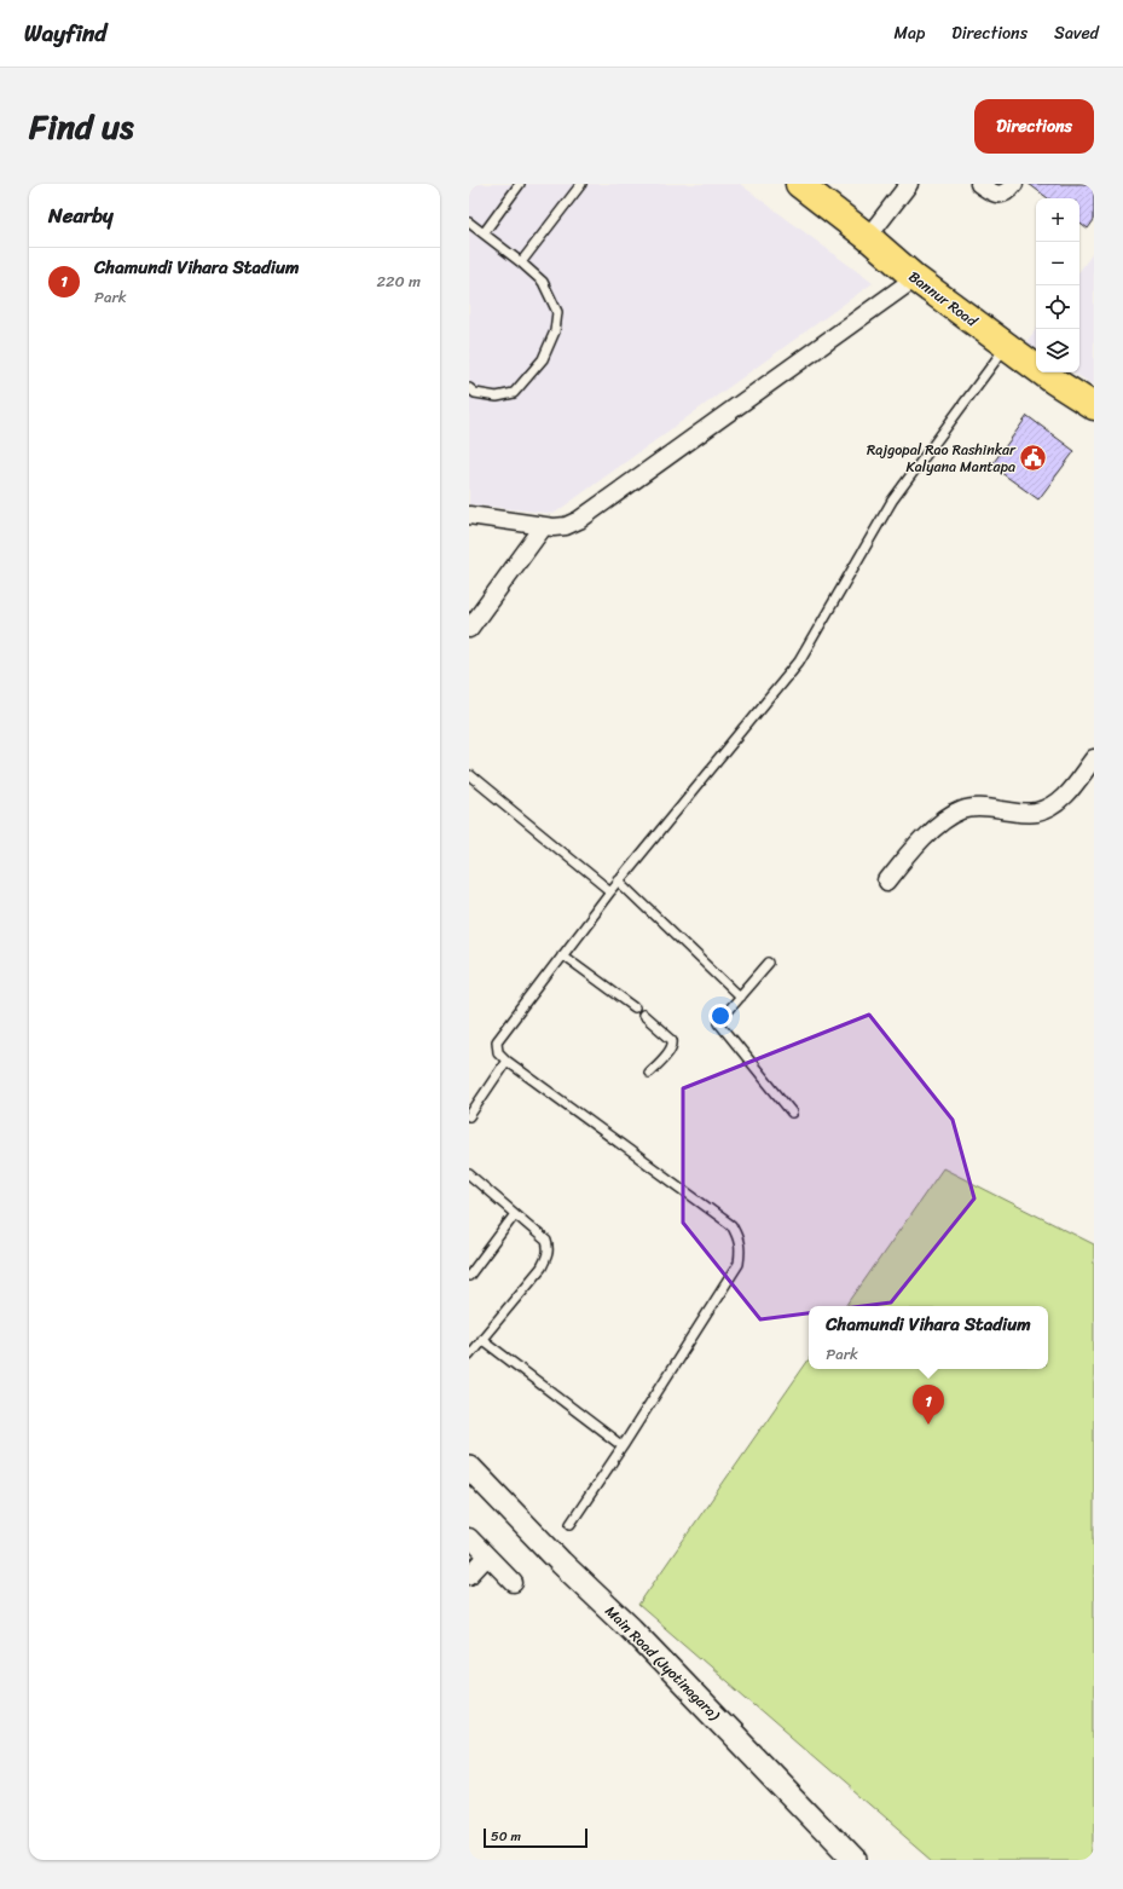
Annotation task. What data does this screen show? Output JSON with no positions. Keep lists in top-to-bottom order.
{
  "streets": {
    "main road": ["Bannur Road"],
    "street": ["Main Road (Jyotinagara)"]
  },
  "places": {
    "public building": ["Rajgopal Rao Rashinkar Kalyana Mantapa"]
  },
  "scale_bar": "50 m",
  "page": {
    "header": "Wayfind",
    "nav": ["Map", "Directions", "Saved"],
    "title": "Find us",
    "buttons": "Directions",
    "heading": "Nearby",
    "map_buttons": ["+", "−"],
    "list": [
      {
        "mark": "1",
        "name": "Chamundi Vihara Stadium",
        "note": "Park",
        "value": "220 m"
      }
    ],
    "popup": ["Chamundi Vihara Stadium", "Park"],
    "pins": "1",
    "scale": "50 m"
  }
}
